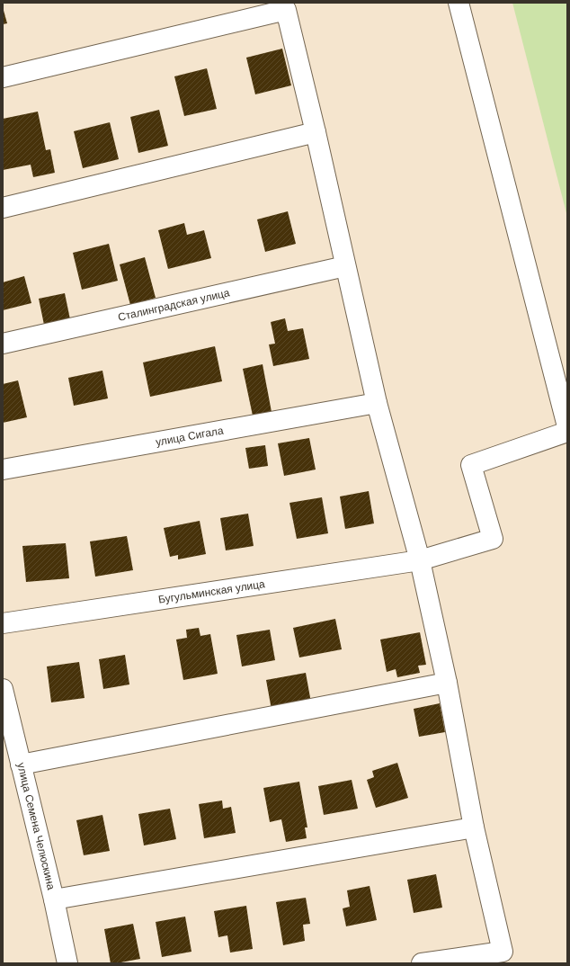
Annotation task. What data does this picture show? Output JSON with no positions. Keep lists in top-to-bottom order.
{
  "streets": {
    "street": [
      "Сталинградская улица",
      "улица Сигала",
      "Бугульминская улица",
      "улица Семена Челюскина"
    ]
  }
}
